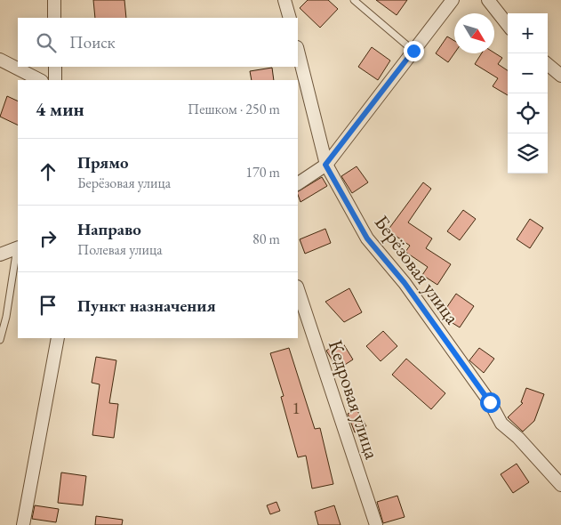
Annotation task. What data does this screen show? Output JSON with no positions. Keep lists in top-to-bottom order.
{
  "streets": {
    "street": ["Берёзовая улица", "Кедровая улица"]
  },
  "house_numbers": ["1"],
  "north": "bottom right",
  "page": {
    "map_buttons": ["+", "−"],
    "search": "Поиск",
    "heading": ["4 мин", "Пешком · 250 m"],
    "list": [
      ["Прямо", "Берёзовая улица", "170 m"],
      ["Направо", "Полевая улица", "80 m"],
      "Пункт назначения"
    ]
  }
}
